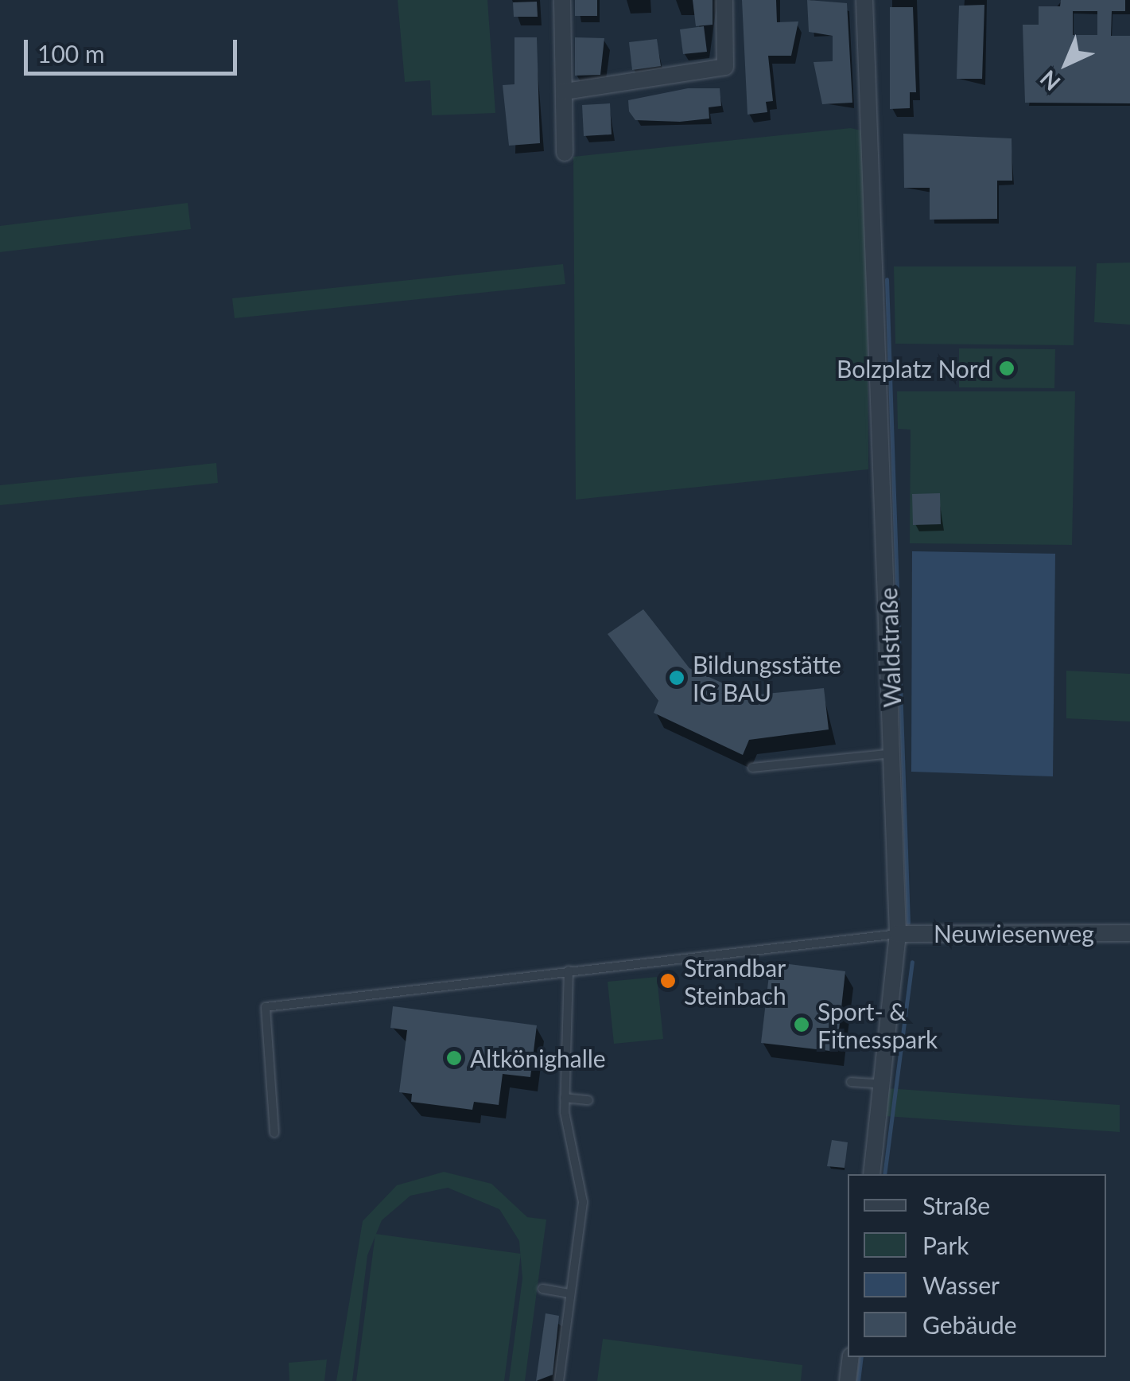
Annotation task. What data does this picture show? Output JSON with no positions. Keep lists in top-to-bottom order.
{
  "streets": {
    "street": ["Waldstraße", "Neuwiesenweg"]
  },
  "crossings": [
    ["Waldstraße", "Neuwiesenweg"]
  ],
  "places": [
    "Bolzplatz Nord",
    "Bildungsstätte IG BAU",
    "Strandbar Steinbach",
    "Sport- & Fitnesspark",
    "Altkönighalle"
  ],
  "legend": [
    "Straße",
    "Park",
    "Wasser",
    "Gebäude"
  ],
  "scale_bar": "100 m",
  "north": "bottom left"
}
